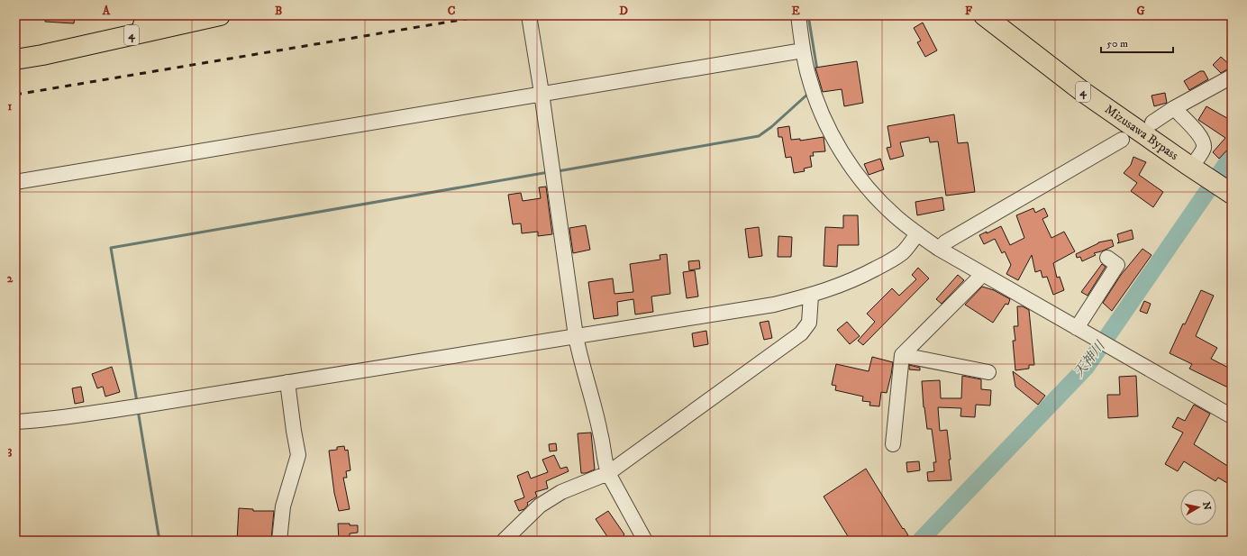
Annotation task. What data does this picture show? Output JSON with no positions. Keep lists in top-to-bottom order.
{
  "streets": {
    "highway": ["4", "Mizusawa Bypass"]
  },
  "water": ["天神川"],
  "scale_bar": "50 m",
  "north": "right",
  "grid": {
    "columns": [
      "A",
      "B",
      "C",
      "D",
      "E",
      "F",
      "G"
    ],
    "rows": ["1", "2", "3"]
  }
}
